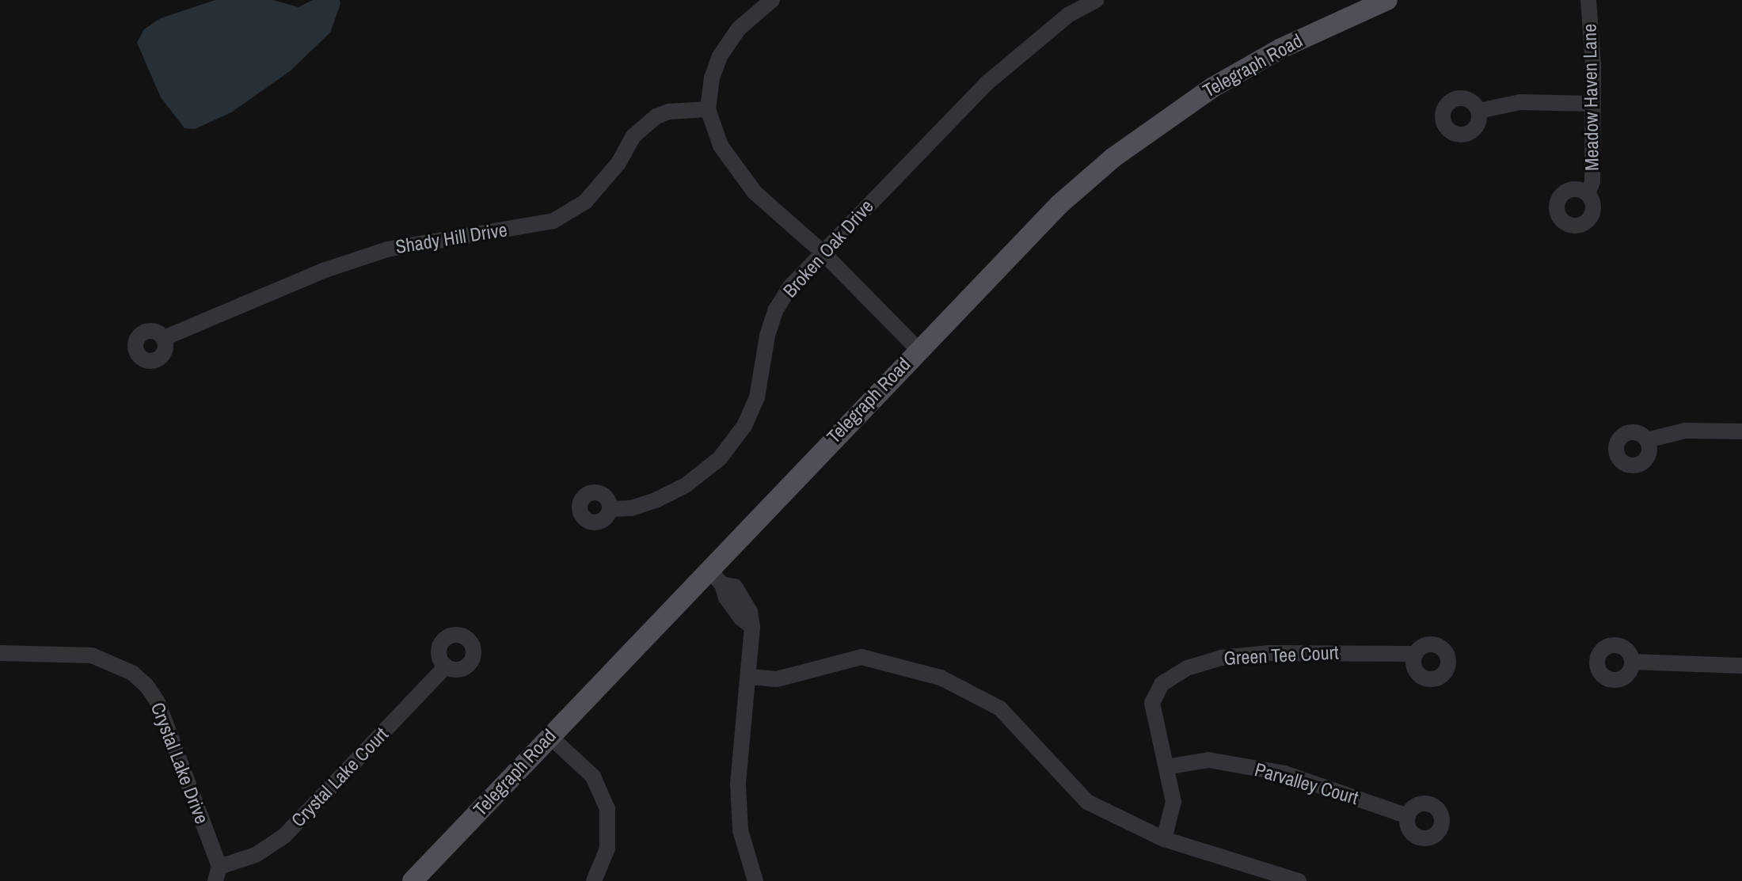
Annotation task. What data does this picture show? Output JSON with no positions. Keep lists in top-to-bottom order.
{
  "streets": {
    "main road": ["Telegraph Road"],
    "street": [
      "Meadow Haven Lane",
      "Shady Hill Drive",
      "Broken Oak Drive",
      "Green Tee Court",
      "Crystal Lake Drive",
      "Crystal Lake Court",
      "Parvalley Court"
    ]
  },
  "crossings": [
    ["Green Tee Court", "Parvalley Court"],
    ["Crystal Lake Drive", "Crystal Lake Court"]
  ]
}
